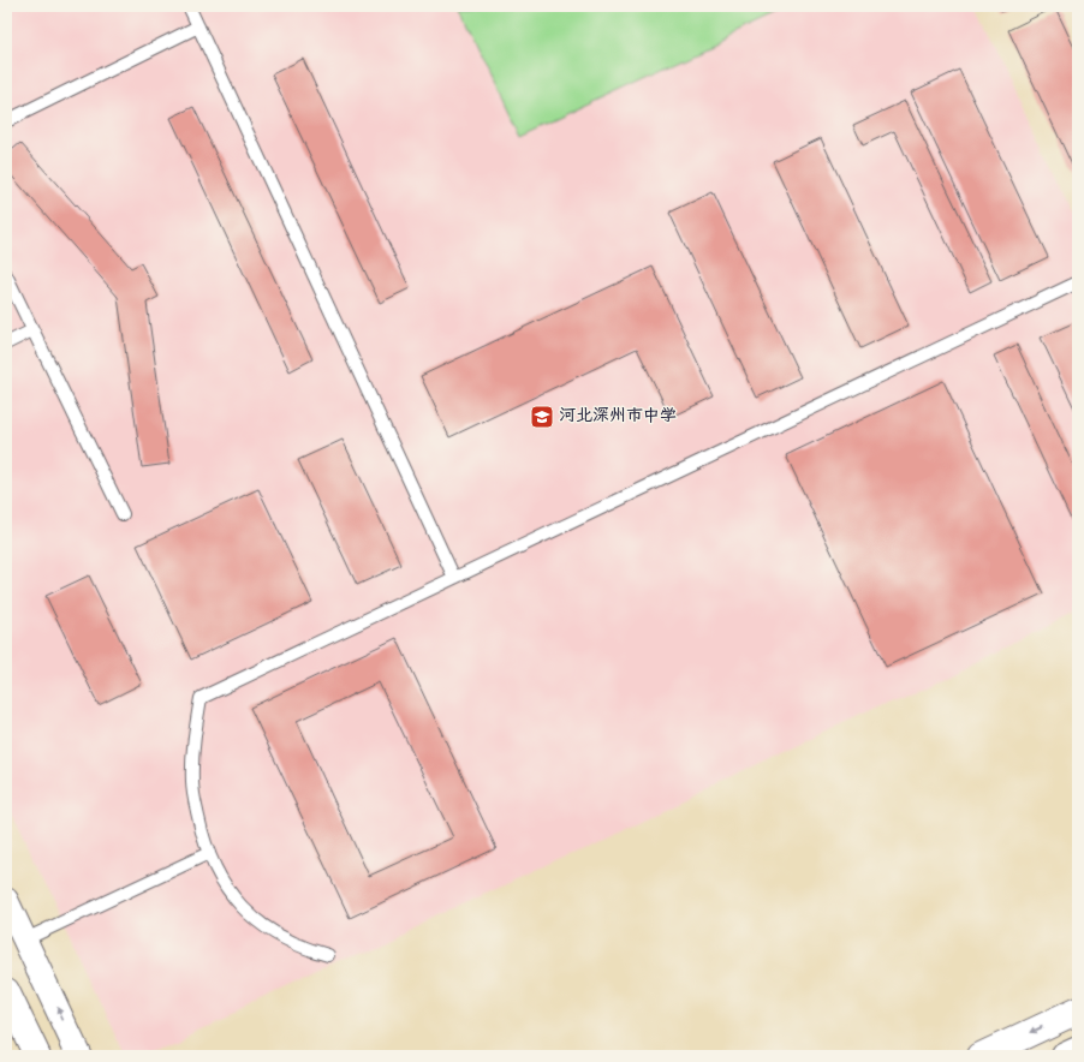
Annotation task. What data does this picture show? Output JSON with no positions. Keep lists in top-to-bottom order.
{
  "places": {
    "school or university": ["河北深州市中学"]
  }
}
